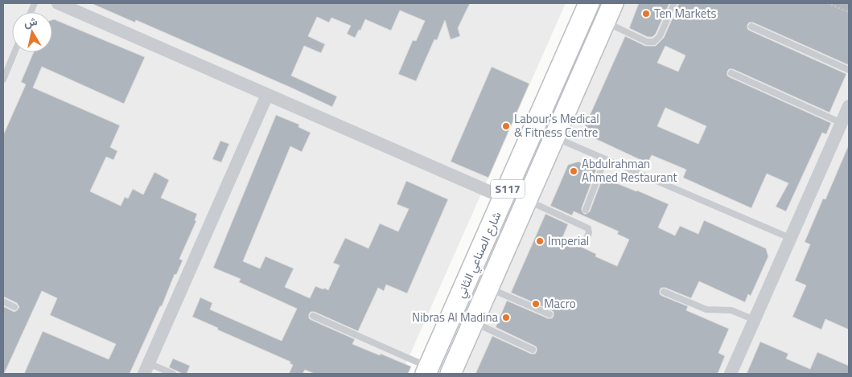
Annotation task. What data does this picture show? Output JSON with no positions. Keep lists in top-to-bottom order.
{
  "streets": {
    "main road": ["S117", "شارع الصناعي الثاني"]
  },
  "places": [
    "Ten Markets",
    "Labour's Medical & Fitness Centre",
    "Abdulrahman Ahmed Restaurant",
    "Imperial",
    "Macro",
    "Nibras Al Madina"
  ],
  "north": "top"
}
